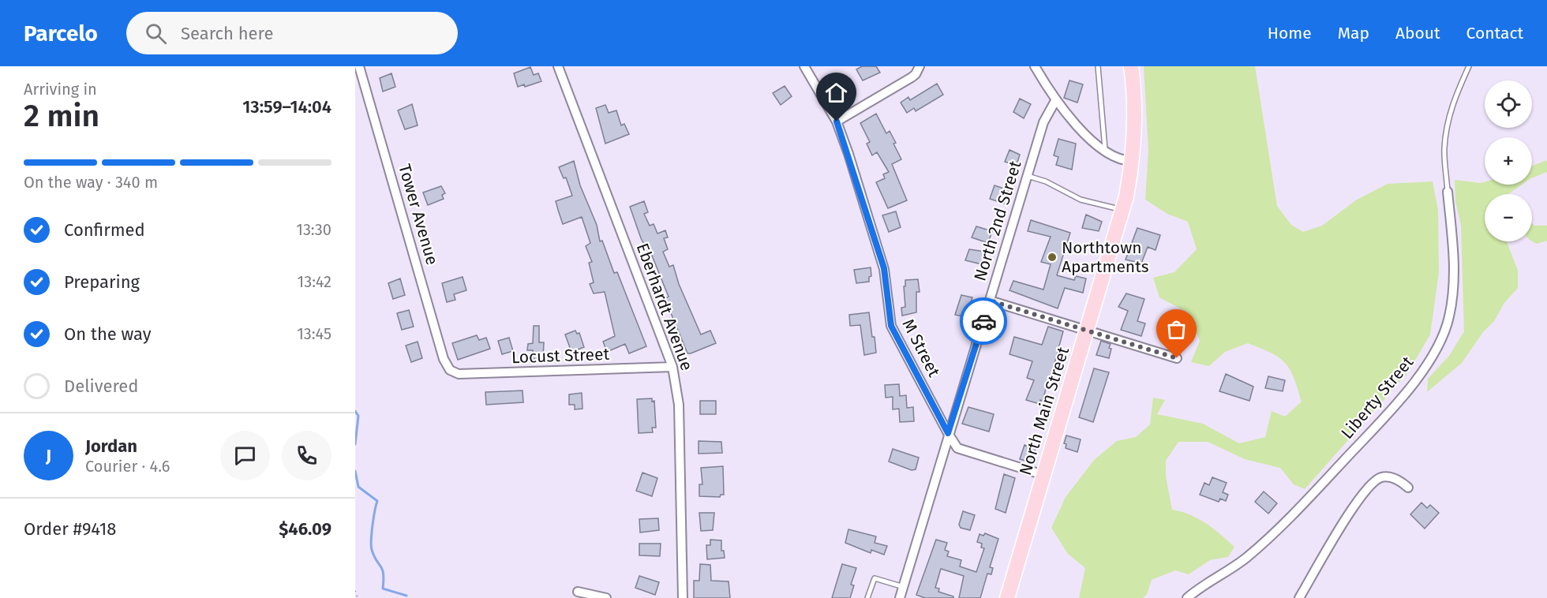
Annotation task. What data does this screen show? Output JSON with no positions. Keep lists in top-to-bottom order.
{
  "streets": {
    "main road": ["North Main Street"],
    "street": [
      "Tower Avenue",
      "North 2nd Street",
      "Eberhardt Avenue",
      "M Street",
      "Locust Street",
      "Liberty Street"
    ]
  },
  "crossings": [
    ["Tower Avenue", "Locust Street"],
    ["North 2nd Street", "M Street"],
    ["Eberhardt Avenue", "Locust Street"],
    ["M Street", "North Main Street"]
  ],
  "places": ["Northtown Apartments"],
  "page": {
    "header": "Parcelo",
    "search": "Search here",
    "nav": [
      "Home",
      "Map",
      "About",
      "Contact"
    ],
    "heading": ["2 min", "Arriving in", "13:59–14:04"],
    "panel": [
      "Jordan",
      "Courier · 4.6",
      "Order #9418",
      "$46.09"
    ],
    "map_buttons": ["+", "−"],
    "bar": "On the way · 340 m",
    "list": [
      ["Confirmed", "13:30"],
      ["Preparing", "13:42"],
      ["On the way", "13:45"],
      "Delivered"
    ],
    "round": "J"
  }
}
